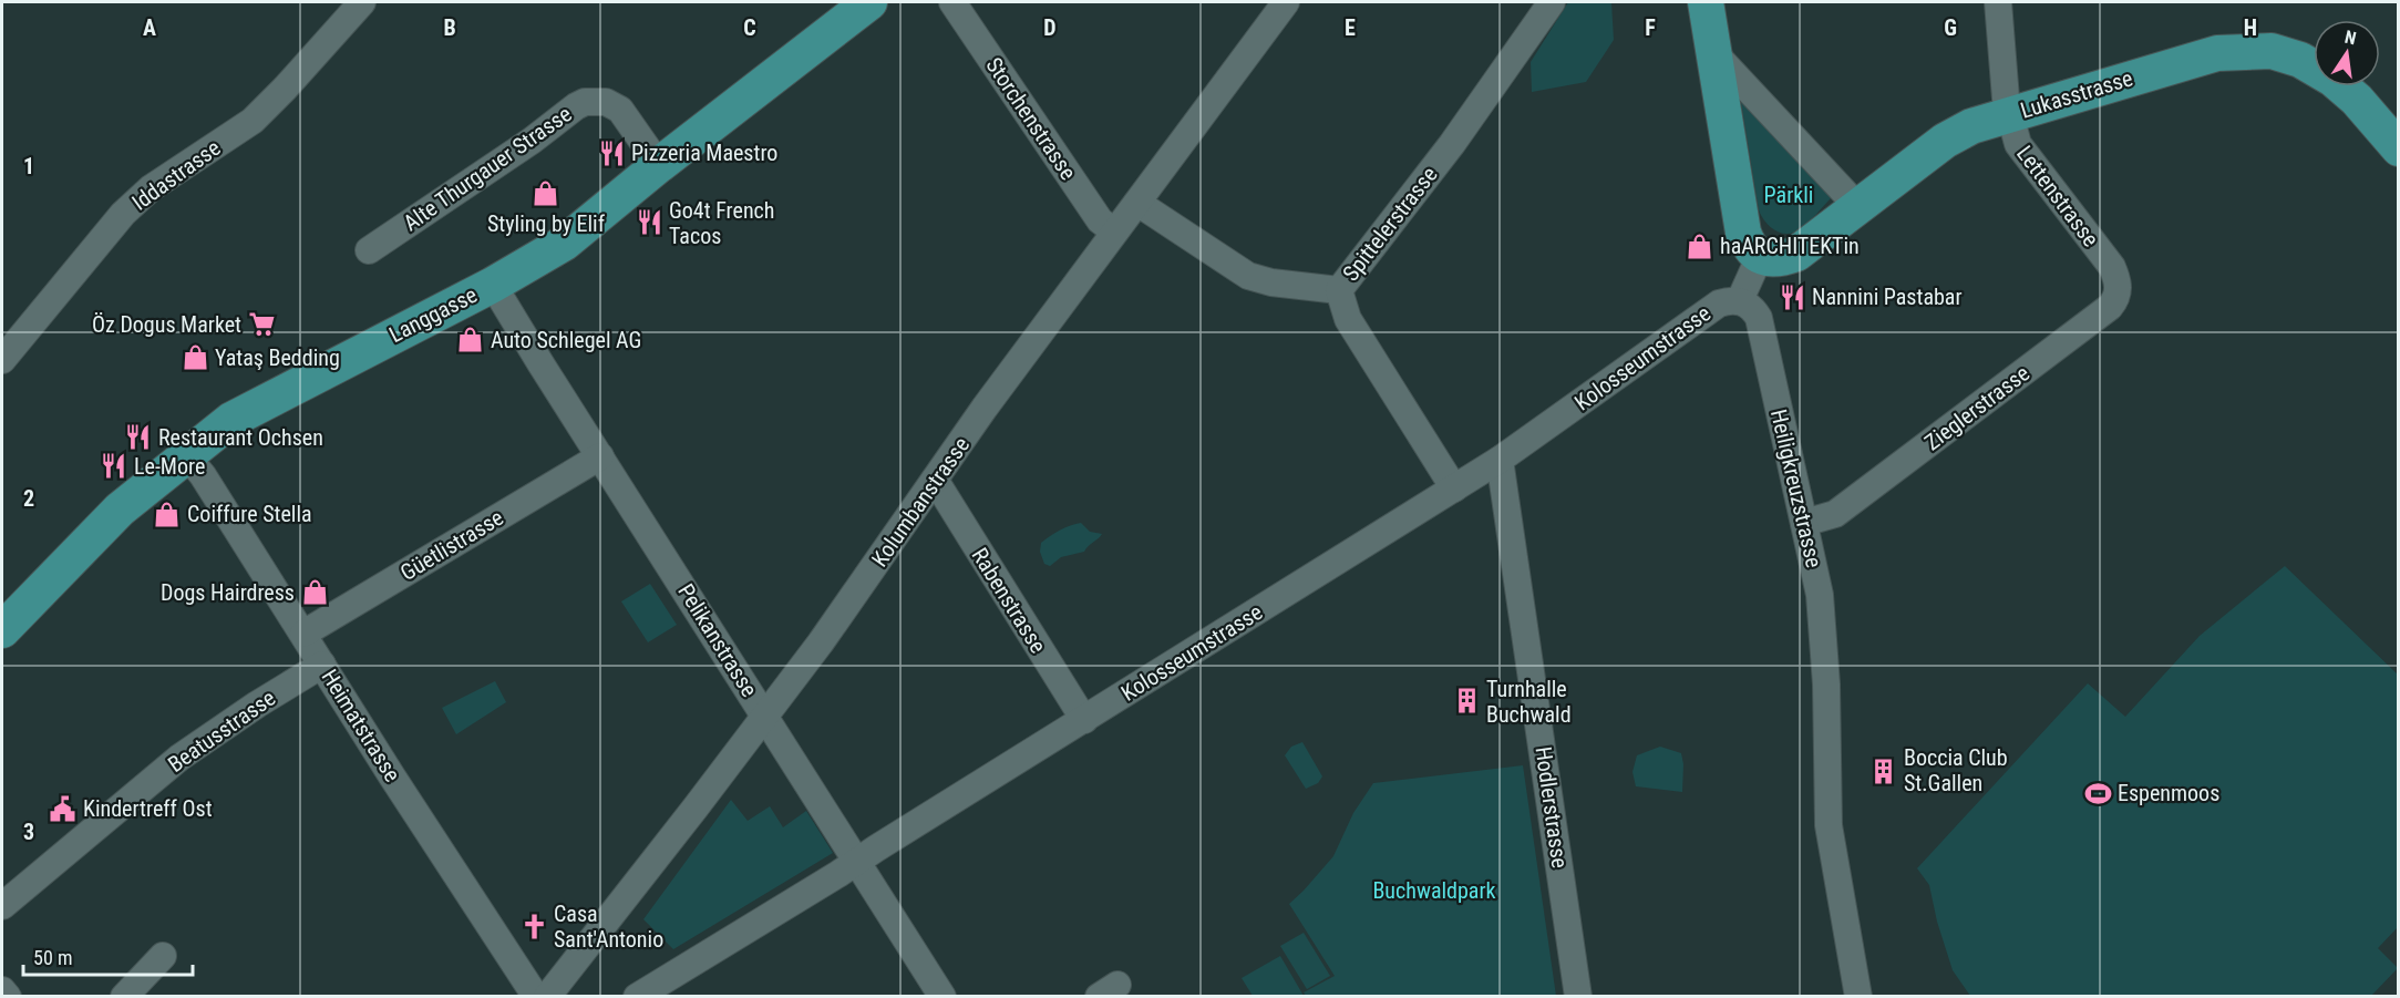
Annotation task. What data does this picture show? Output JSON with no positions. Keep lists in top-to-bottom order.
{
  "streets": {
    "main road": ["Lukasstrasse", "Langgasse"],
    "street": [
      "Storchenstrasse",
      "Alte Thurgauer Strasse",
      "Iddastrasse",
      "Lettenstrasse",
      "Spittelerstrasse",
      "Kolosseumstrasse",
      "Zieglerstrasse",
      "Heiligkreuzstrasse",
      "Kolumbanstrasse",
      "Güetlistrasse",
      "Rabenstrasse",
      "Pelikanstrasse",
      "Heimatstrasse",
      "Beatusstrasse",
      "Hodlerstrasse"
    ]
  },
  "crossings": [
    ["Lukasstrasse", "Lettenstrasse"],
    ["Storchenstrasse", "Kolumbanstrasse"],
    ["Alte Thurgauer Strasse", "Langgasse"],
    ["Lettenstrasse", "Zieglerstrasse"],
    ["Spittelerstrasse", "Kolosseumstrasse"],
    ["Langgasse", "Pelikanstrasse"],
    ["Langgasse", "Heimatstrasse"],
    ["Kolosseumstrasse", "Heiligkreuzstrasse"],
    ["Kolosseumstrasse", "Rabenstrasse"],
    ["Kolosseumstrasse", "Pelikanstrasse"],
    ["Kolosseumstrasse", "Hodlerstrasse"],
    ["Zieglerstrasse", "Heiligkreuzstrasse"],
    ["Kolumbanstrasse", "Rabenstrasse"],
    ["Kolumbanstrasse", "Pelikanstrasse"],
    ["Güetlistrasse", "Pelikanstrasse"],
    ["Güetlistrasse", "Heimatstrasse"],
    ["Heimatstrasse", "Beatusstrasse"]
  ],
  "parks": ["Pärkli", "Buchwaldpark"],
  "places": {
    "restaurant": [
      "Pizzeria Maestro",
      "Go4t French Tacos",
      "Nannini Pastabar",
      "Restaurant Ochsen",
      "Le-More"
    ],
    "shop": [
      "Styling by Elif",
      "haARCHITEKTin",
      "Auto Schlegel AG",
      "Yataş Bedding",
      "Coiffure Stella",
      "Dogs Hairdress"
    ],
    "supermarket": ["Öz Dogus Market"],
    "building": ["Turnhalle Buchwald", "Boccia Club St.Gallen"],
    "sports": ["Espenmoos"],
    "public building": ["Kindertreff Ost"],
    "church": ["Casa Sant'Antonio"]
  },
  "scale_bar": "50 m",
  "north": "top",
  "grid": {
    "columns": [
      "A",
      "B",
      "C",
      "D",
      "E",
      "F",
      "G",
      "H"
    ],
    "rows": ["1", "2", "3"]
  }
}
